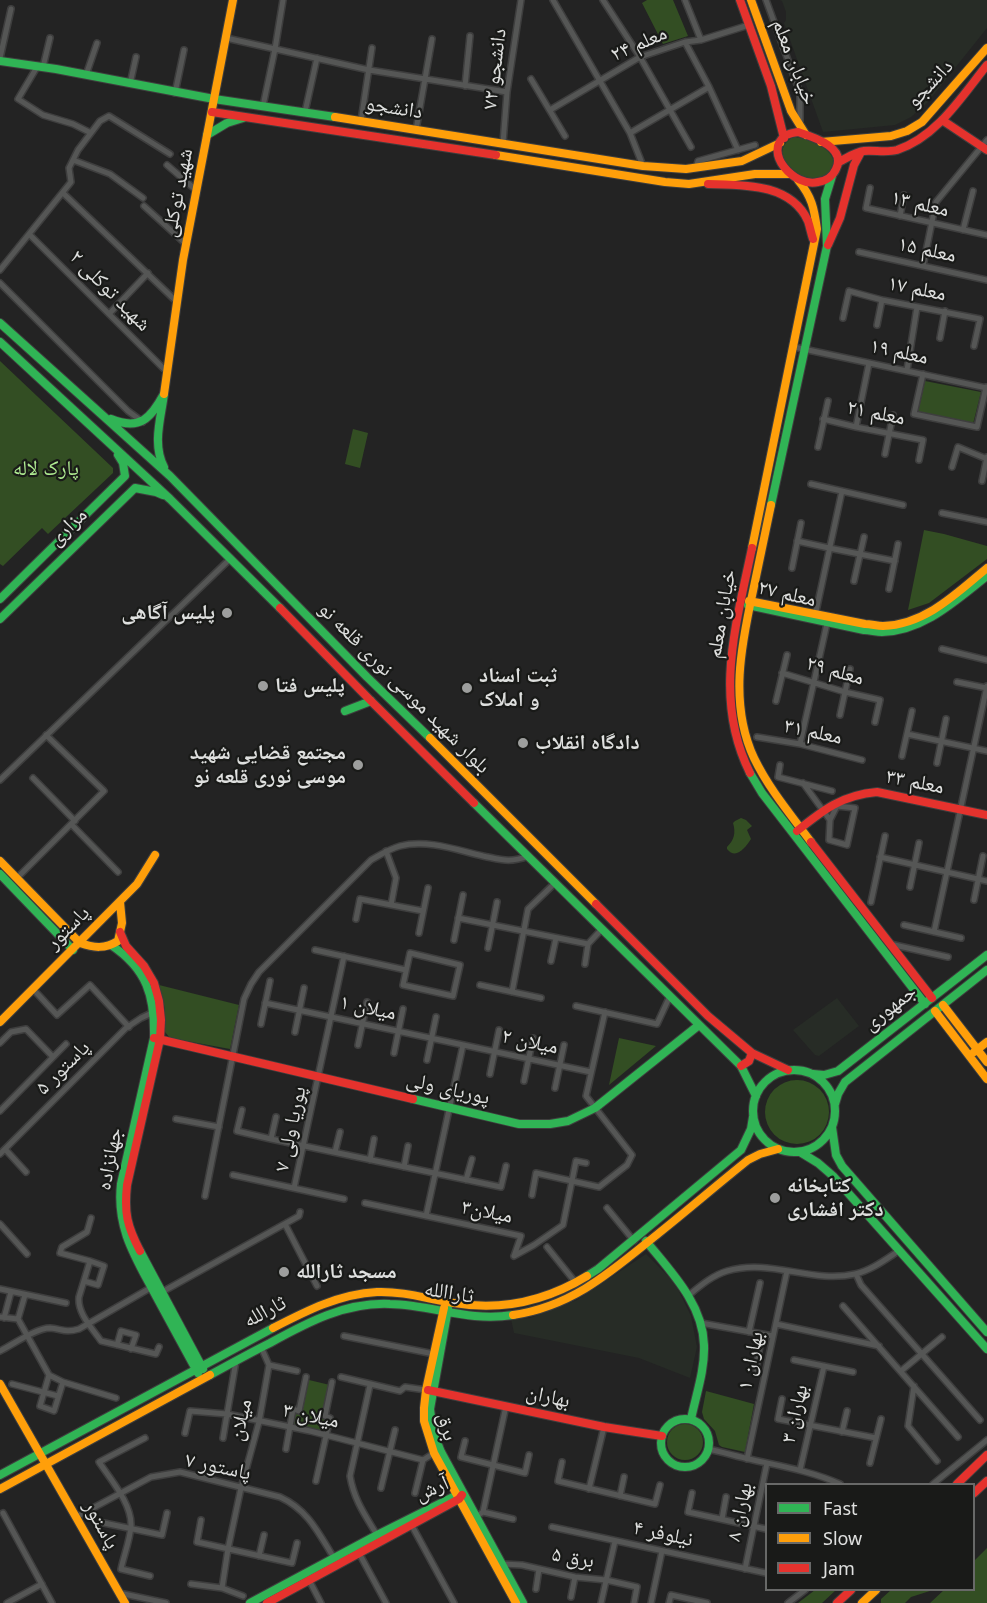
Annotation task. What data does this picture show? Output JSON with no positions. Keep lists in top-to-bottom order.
{
  "streets": {
    "main road": [
      "خیابان معلم",
      "دانشجو",
      "شهید توکلی",
      "مزاری",
      "معلم ۲۷",
      "بلوار شهید موسی نوری قلعه نو",
      "معلم ۳۳",
      "پاستور",
      "جمهوری",
      "پوریای ولی",
      "جهانزاده",
      "ثاراالله",
      "ثارالله",
      "بهاران",
      "برق",
      "آرش"
    ],
    "street": [
      "معلم ۲۴",
      "دانشجو ۷۲",
      "معلم ۱۳",
      "معلم ۱۵",
      "معلم ۱۷",
      "شهید توکلی ۲",
      "معلم ۱۹",
      "معلم ۲۱",
      "معلم ۲۹",
      "معلم ۳۱",
      "میلان ۱",
      "میلان ۲",
      "پاستور ۵",
      "پوریا ولی ۷",
      "میلان۳",
      "بهاران ۱",
      "بهاران ۳",
      "میلان ۳",
      "میلان",
      "پاستور ۷",
      "بهاران ۸",
      "نیلوفر ۴",
      "برق ۵"
    ]
  },
  "crossings": [
    ["معلم ۲۴", "خیابان معلم"],
    ["خیابان معلم", "دانشجو"],
    ["خیابان معلم", "معلم ۱۹"],
    ["خیابان معلم", "معلم ۲۷"],
    ["خیابان معلم", "معلم ۳۳"],
    ["خیابان معلم", "جمهوری"],
    ["دانشجو ۷۲", "دانشجو"],
    ["دانشجو", "شهید توکلی"],
    ["شهید توکلی", "شهید توکلی ۲"],
    ["شهید توکلی", "بلوار شهید موسی نوری قلعه نو"],
    ["بلوار شهید موسی نوری قلعه نو", "جمهوری"],
    ["بلوار شهید موسی نوری قلعه نو", "پوریای ولی"],
    ["بلوار شهید موسی نوری قلعه نو", "ثاراالله"],
    ["بلوار شهید موسی نوری قلعه نو", "ثارالله"],
    ["پاستور", "ثاراالله"],
    ["پاستور", "ثارالله"],
    ["پاستور", "پاستور ۷"],
    ["میلان ۱", "میلان ۲"],
    ["میلان ۱", "پوریا ولی ۷"],
    ["جمهوری", "ثاراالله"],
    ["جمهوری", "ثارالله"],
    ["پاستور ۵", "جهانزاده"],
    ["پوریای ولی", "پوریا ولی ۷"],
    ["پوریای ولی", "جهانزاده"],
    ["جهانزاده", "ثاراالله"],
    ["جهانزاده", "ثارالله"],
    ["ثاراالله", "ثارالله"],
    ["ثاراالله", "برق"],
    ["بهاران", "برق"],
    ["میلان ۳", "میلان"],
    ["میلان", "پاستور ۷"],
    ["برق", "آرش"],
    ["برق", "برق ۵"],
    ["پاستور ۷", "آرش"],
    ["بهاران ۸", "نیلوفر ۴"]
  ],
  "parks": ["پارک لاله"],
  "places": [
    "پلیس آگاهی",
    "پلیس فتا",
    "ثبت اسناد و املاک",
    "دادگاه انقلاب",
    "مجتمع قضایی شهید موسی نوری قلعه نو",
    "کتابخانه دکتر افشاری",
    "مسجد ثارالله"
  ],
  "legend": ["Fast", "Slow", "Jam"]
}
